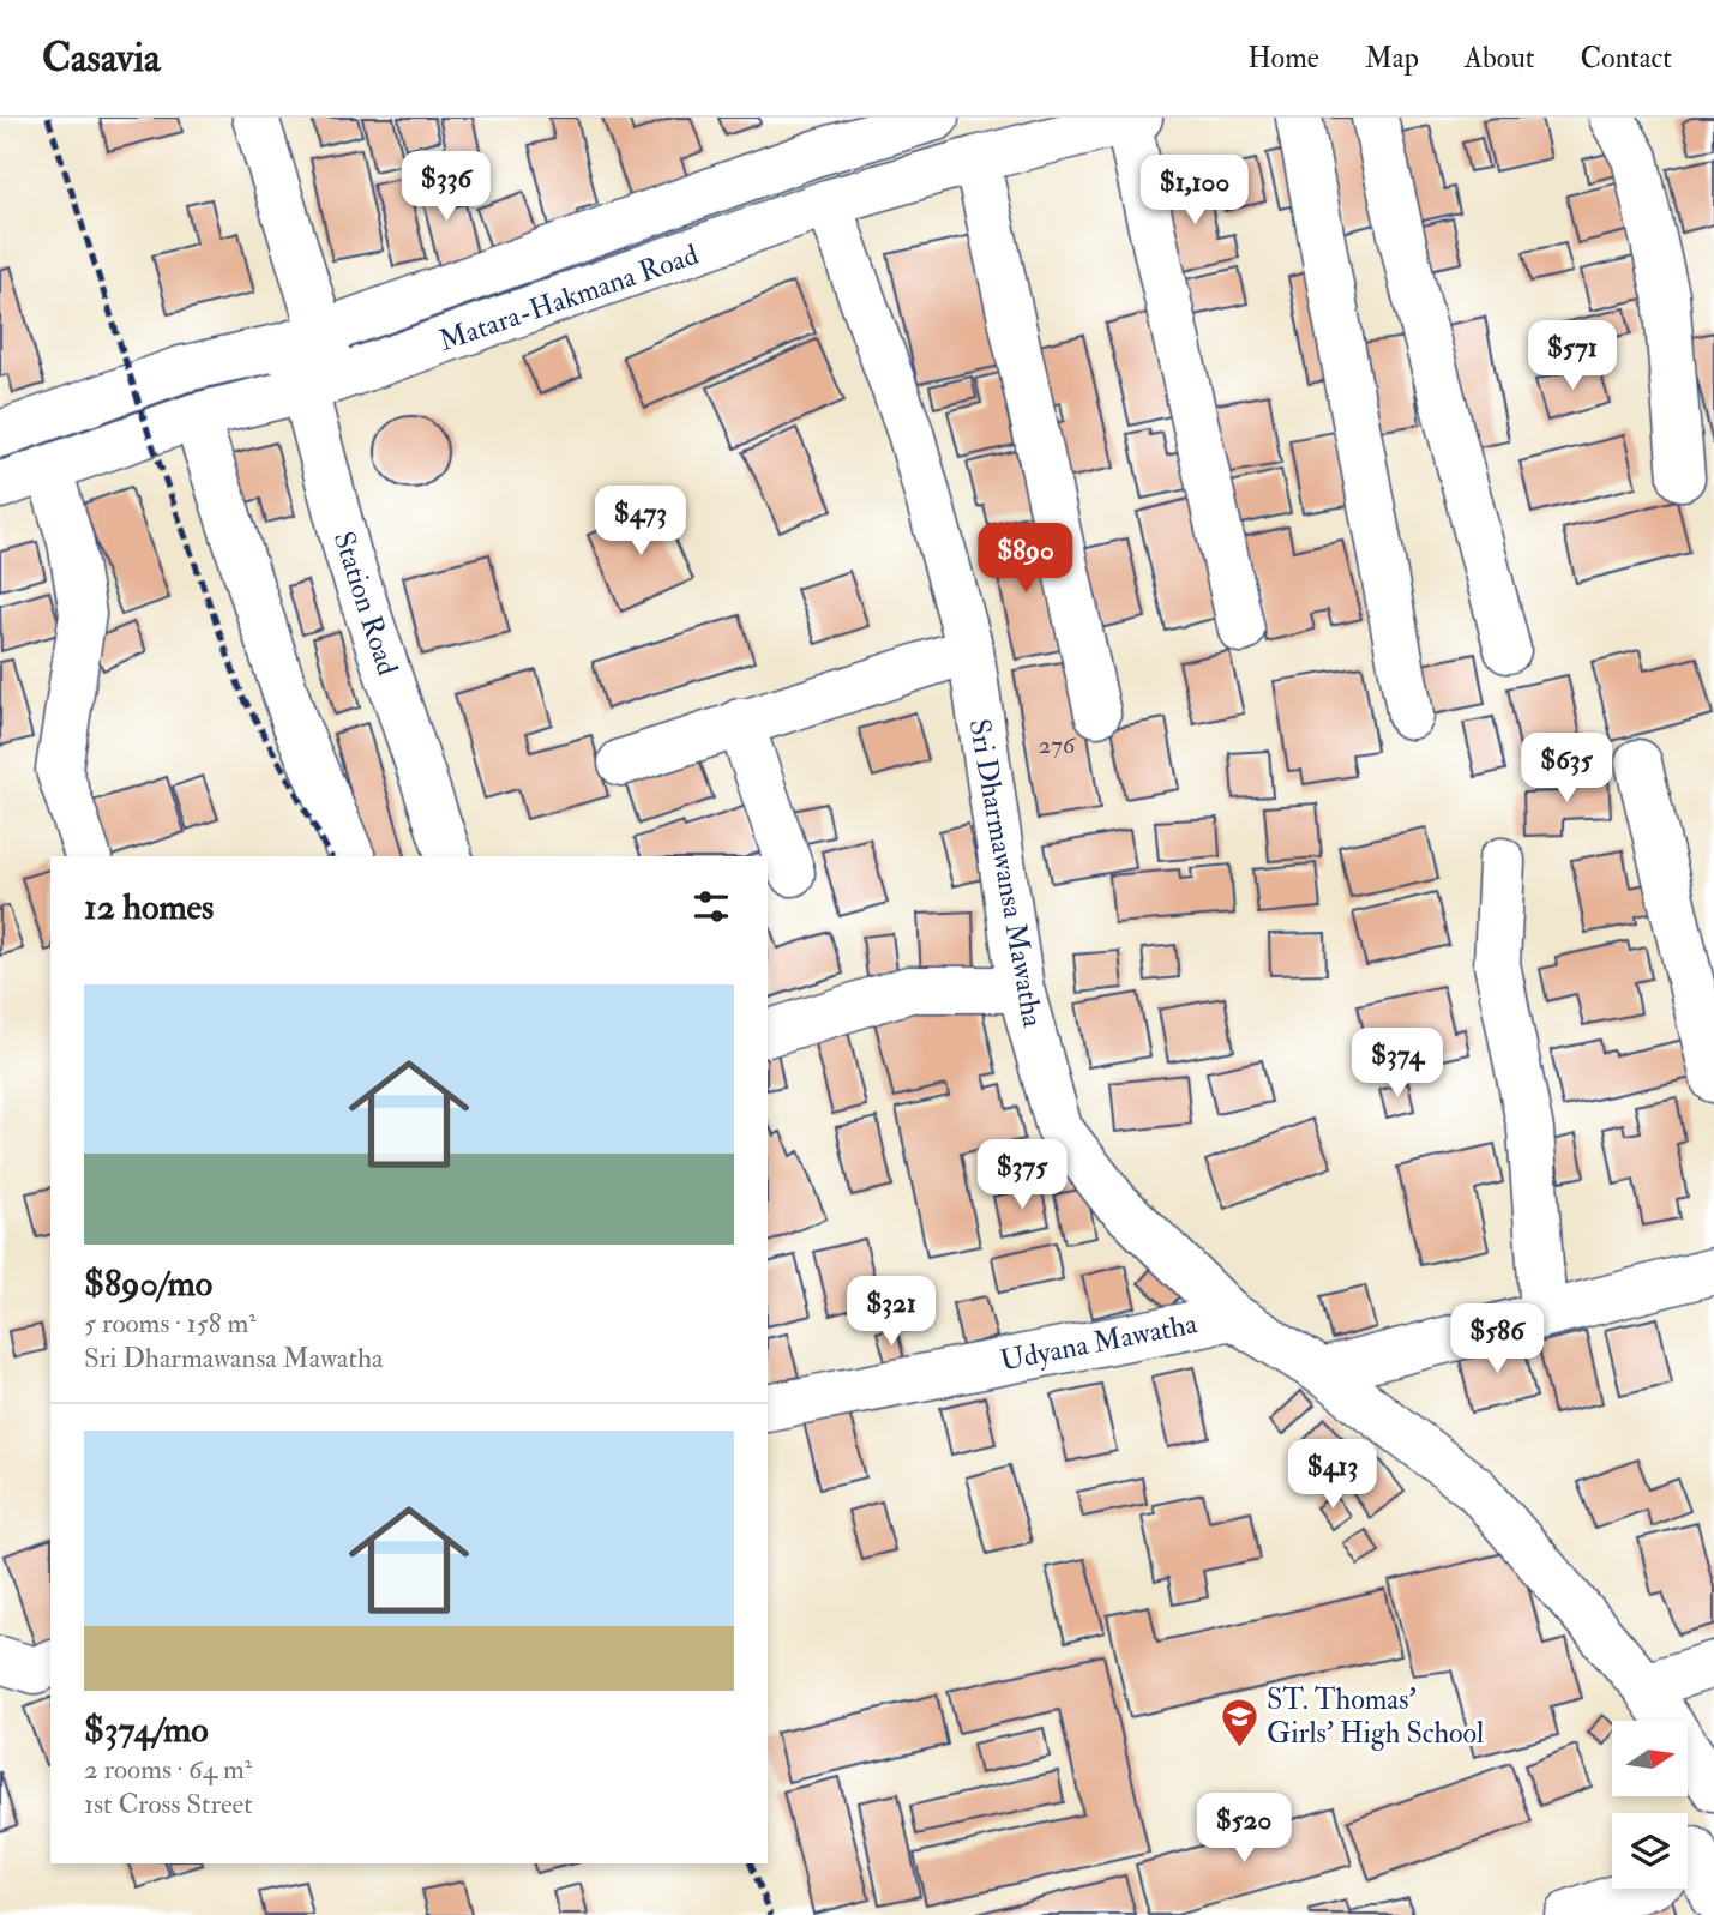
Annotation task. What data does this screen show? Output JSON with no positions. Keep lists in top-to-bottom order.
{
  "streets": {
    "street": [
      "Matara-Hakmana Road",
      "Station Road",
      "Sri Dharmawansa Mawatha",
      "Udyana Mawatha"
    ]
  },
  "crossings": [
    ["Matara-Hakmana Road", "Station Road"],
    ["Matara-Hakmana Road", "Sri Dharmawansa Mawatha"],
    ["Sri Dharmawansa Mawatha", "Udyana Mawatha"]
  ],
  "places": {
    "school or university": ["ST. Thomas' Girls' High School"]
  },
  "house_numbers": ["276"],
  "north": "right",
  "page": {
    "header": "Casavia",
    "nav": [
      "Home",
      "Map",
      "About",
      "Contact"
    ],
    "price": [
      "$336",
      "$1,100",
      "$571",
      "$473",
      "$890",
      "$635",
      "$374",
      "$375",
      "$321",
      "$586",
      "$413",
      "$520"
    ],
    "heading": "12 homes",
    "list": [
      {
        "name": "$890/mo",
        "note": "5 rooms · 158 m² · Sri Dharmawansa Mawatha"
      },
      {
        "name": "$374/mo",
        "note": "2 rooms · 64 m² · 1st Cross Street"
      }
    ]
  }
}
